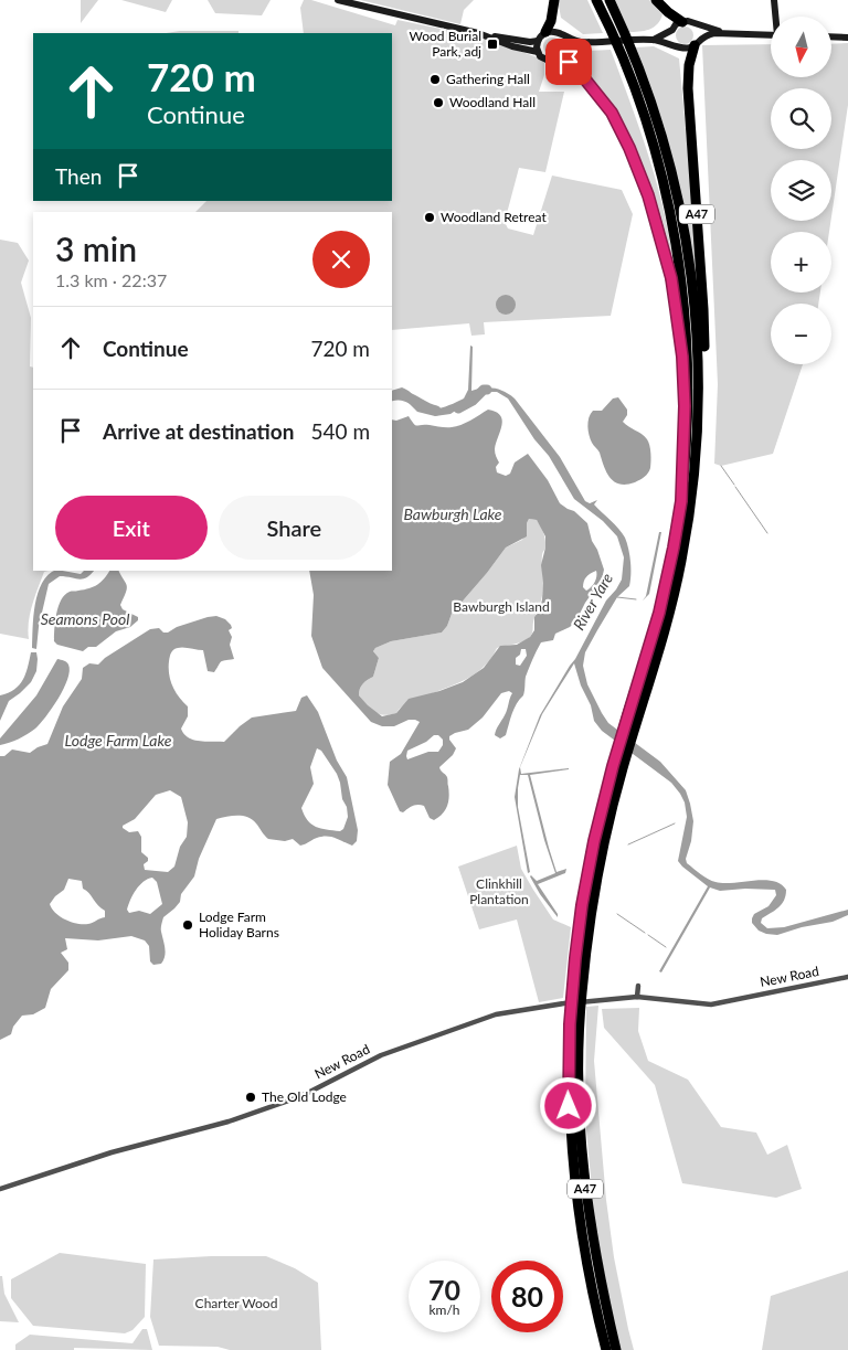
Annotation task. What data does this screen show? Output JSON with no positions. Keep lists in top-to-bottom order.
{
  "streets": {
    "highway": ["A47"],
    "street": ["New Road"]
  },
  "water": [
    "Bawburgh Lake",
    "River Yare",
    "Seamons Pool",
    "Lodge Farm Lake"
  ],
  "parks": ["Bawburgh Island", "Clinkhill Plantation", "Charter Wood"],
  "places": {
    "transit": ["Wood Burial Park, adj"],
    "other": [
      "Gathering Hall",
      "Woodland Hall",
      "Woodland Retreat",
      "Lodge Farm Holiday Barns",
      "The Old Lodge"
    ]
  },
  "north": "bottom",
  "page": {
    "map_buttons": ["+", "−"],
    "turn": ["720 m", "Continue"],
    "then": "Then",
    "heading": ["3 min", "1.3 km · 22:37"],
    "list": [
      {
        "name": "Continue",
        "value": "720 m"
      },
      {
        "name": "Arrive at destination",
        "value": "540 m"
      }
    ],
    "buttons": ["Exit", "Share"],
    "speed": "70 km/h",
    "limit": "80"
  }
}
